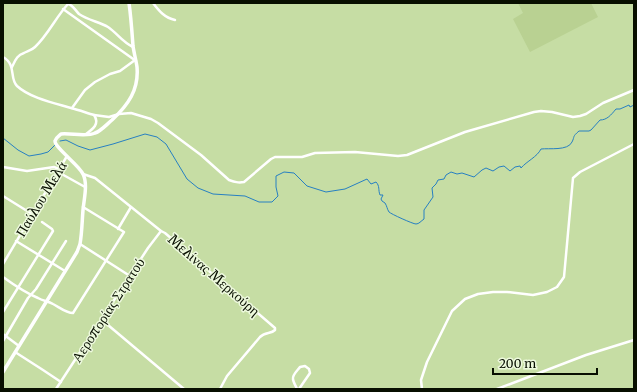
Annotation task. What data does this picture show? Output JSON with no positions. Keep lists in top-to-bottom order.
{
  "streets": {
    "street": ["Παύλου Μελά", "Μελίνας Μερκούρη", "Αεροπορίας Στρατού"]
  },
  "crossings": [
    ["Μελίνας Μερκούρη", "Αεροπορίας Στρατού"]
  ],
  "scale_bar": "200 m"
}
